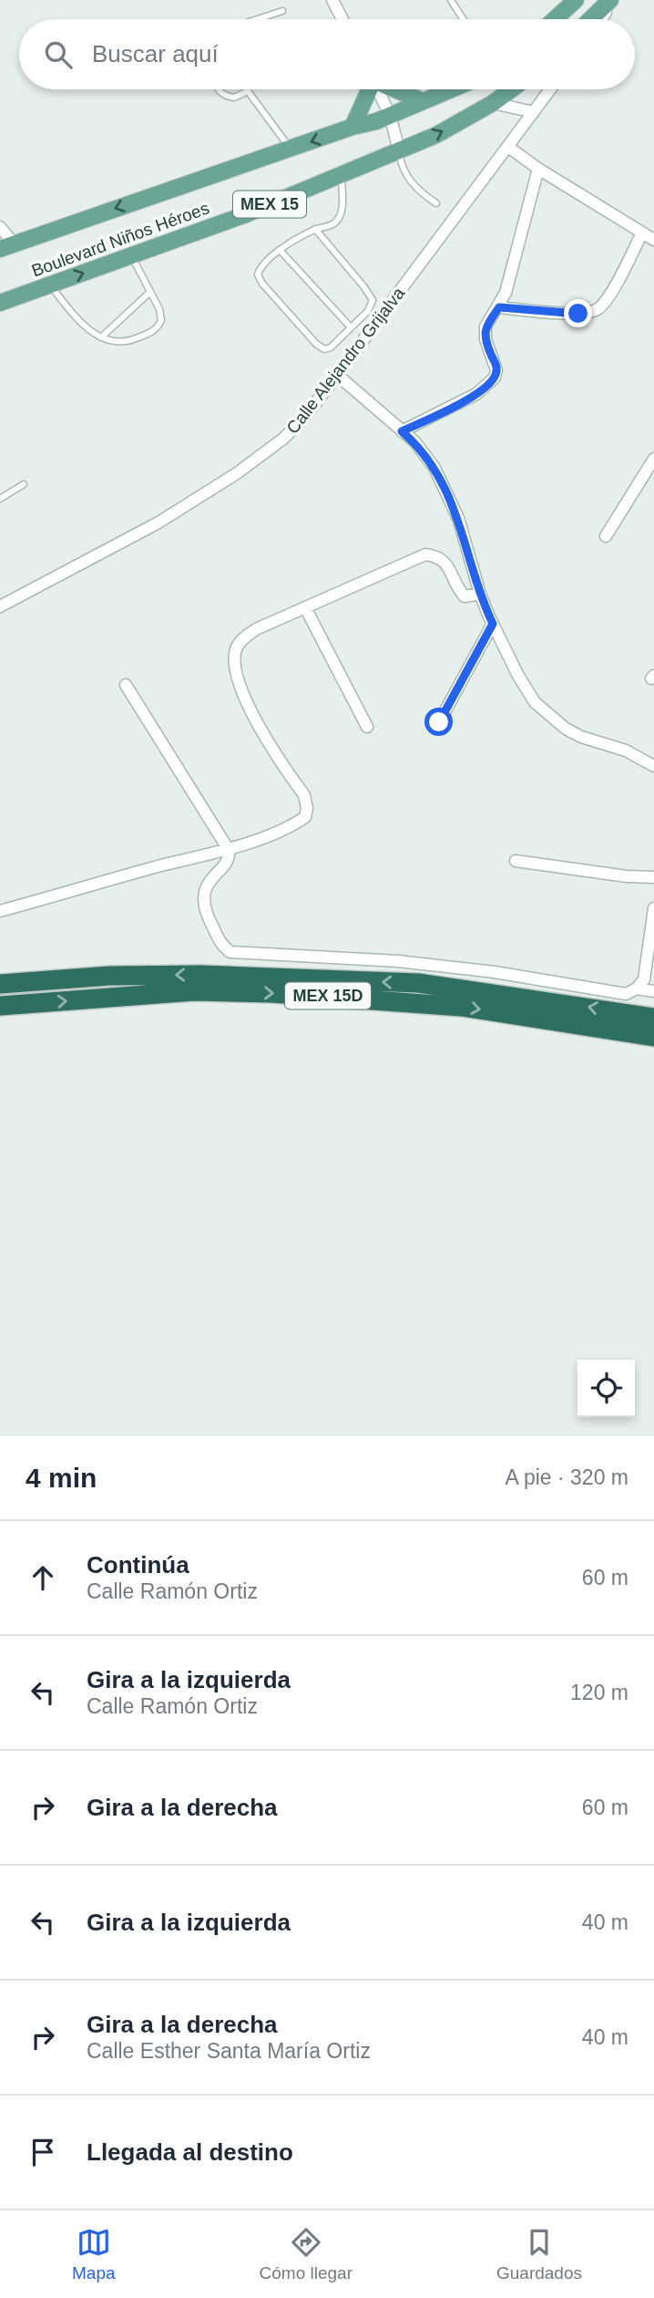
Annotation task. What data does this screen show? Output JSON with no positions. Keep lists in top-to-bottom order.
{
  "streets": {
    "highway": ["MEX 15D"],
    "main road": ["MEX 15", "Boulevard Niños Héroes"],
    "street": ["Calle Alejandro Grijalva"]
  },
  "page": {
    "search": "Buscar aquí",
    "heading": ["4 min", "A pie · 320 m"],
    "list": [
      ["Continúa", "Calle Ramón Ortiz", "60 m"],
      ["Gira a la izquierda", "Calle Ramón Ortiz", "120 m"],
      ["Gira a la derecha", "60 m"],
      ["Gira a la izquierda", "40 m"],
      ["Gira a la derecha", "Calle Esther Santa María Ortiz", "40 m"],
      "Llegada al destino"
    ],
    "nav": ["Mapa", "Cómo llegar", "Guardados"]
  }
}
